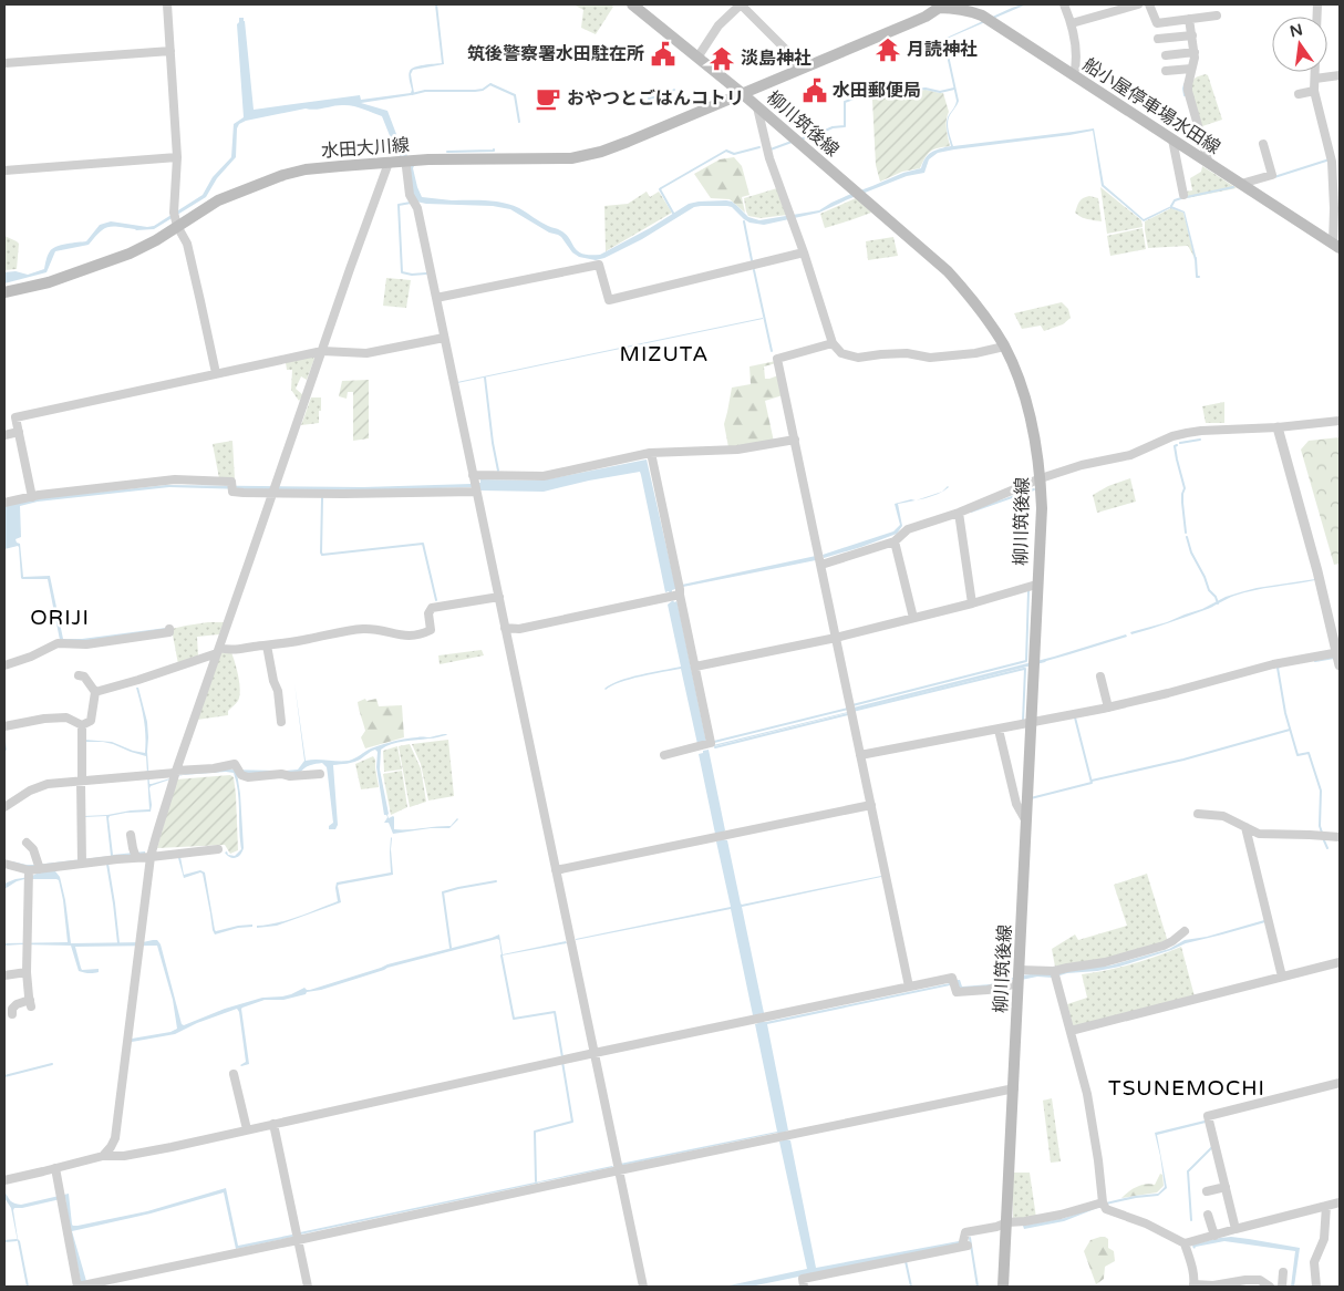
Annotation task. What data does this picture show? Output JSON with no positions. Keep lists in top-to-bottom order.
{
  "streets": {
    "main road": ["船小屋停車場水田線", "柳川筑後線", "水田大川線"]
  },
  "crossings": [
    ["船小屋停車場水田線", "柳川筑後線"],
    ["柳川筑後線", "水田大川線"]
  ],
  "districts": ["MIZUTA", "ORIJI", "TSUNEMOCHI"],
  "places": {
    "temple": ["月読神社", "淡島神社"],
    "public building": ["筑後警察署水田駐在所", "水田郵便局"],
    "cafe": ["おやつとごはんコトリ"]
  },
  "north": "top"
}
